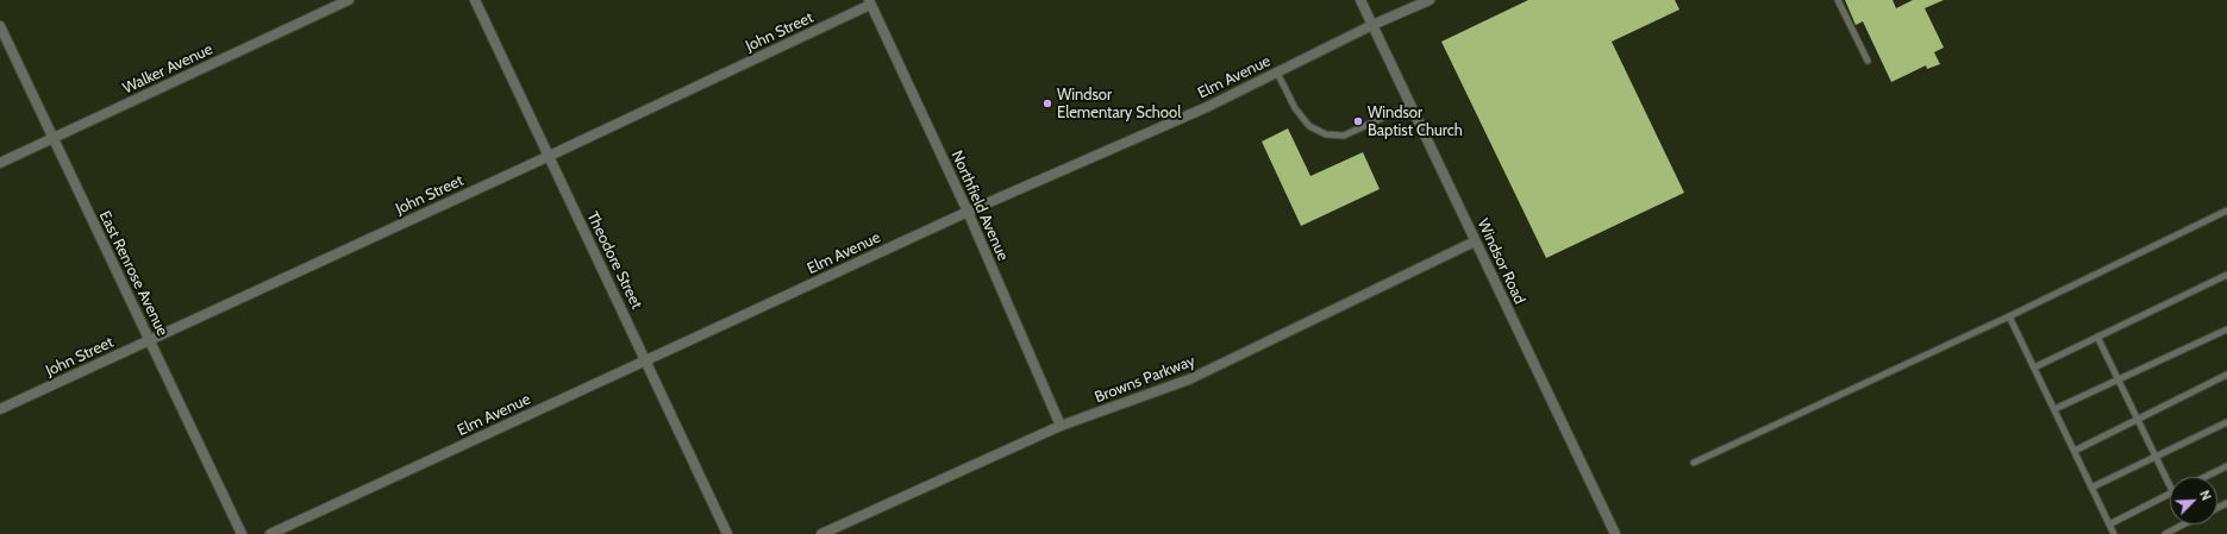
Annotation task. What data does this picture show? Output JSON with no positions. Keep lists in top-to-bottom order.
{
  "streets": {
    "street": [
      "John Street",
      "Walker Avenue",
      "Elm Avenue",
      "Northfield Avenue",
      "Theodore Street",
      "Windsor Road",
      "East Renrose Avenue",
      "Browns Parkway"
    ]
  },
  "crossings": [
    ["John Street", "Northfield Avenue"],
    ["John Street", "Theodore Street"],
    ["John Street", "East Renrose Avenue"],
    ["Walker Avenue", "East Renrose Avenue"],
    ["Elm Avenue", "Northfield Avenue"],
    ["Elm Avenue", "Theodore Street"],
    ["Elm Avenue", "Windsor Road"],
    ["Northfield Avenue", "Browns Parkway"],
    ["Windsor Road", "Browns Parkway"]
  ],
  "places": ["Windsor Elementary School", "Windsor Baptist Church"],
  "north": "top right"
}
